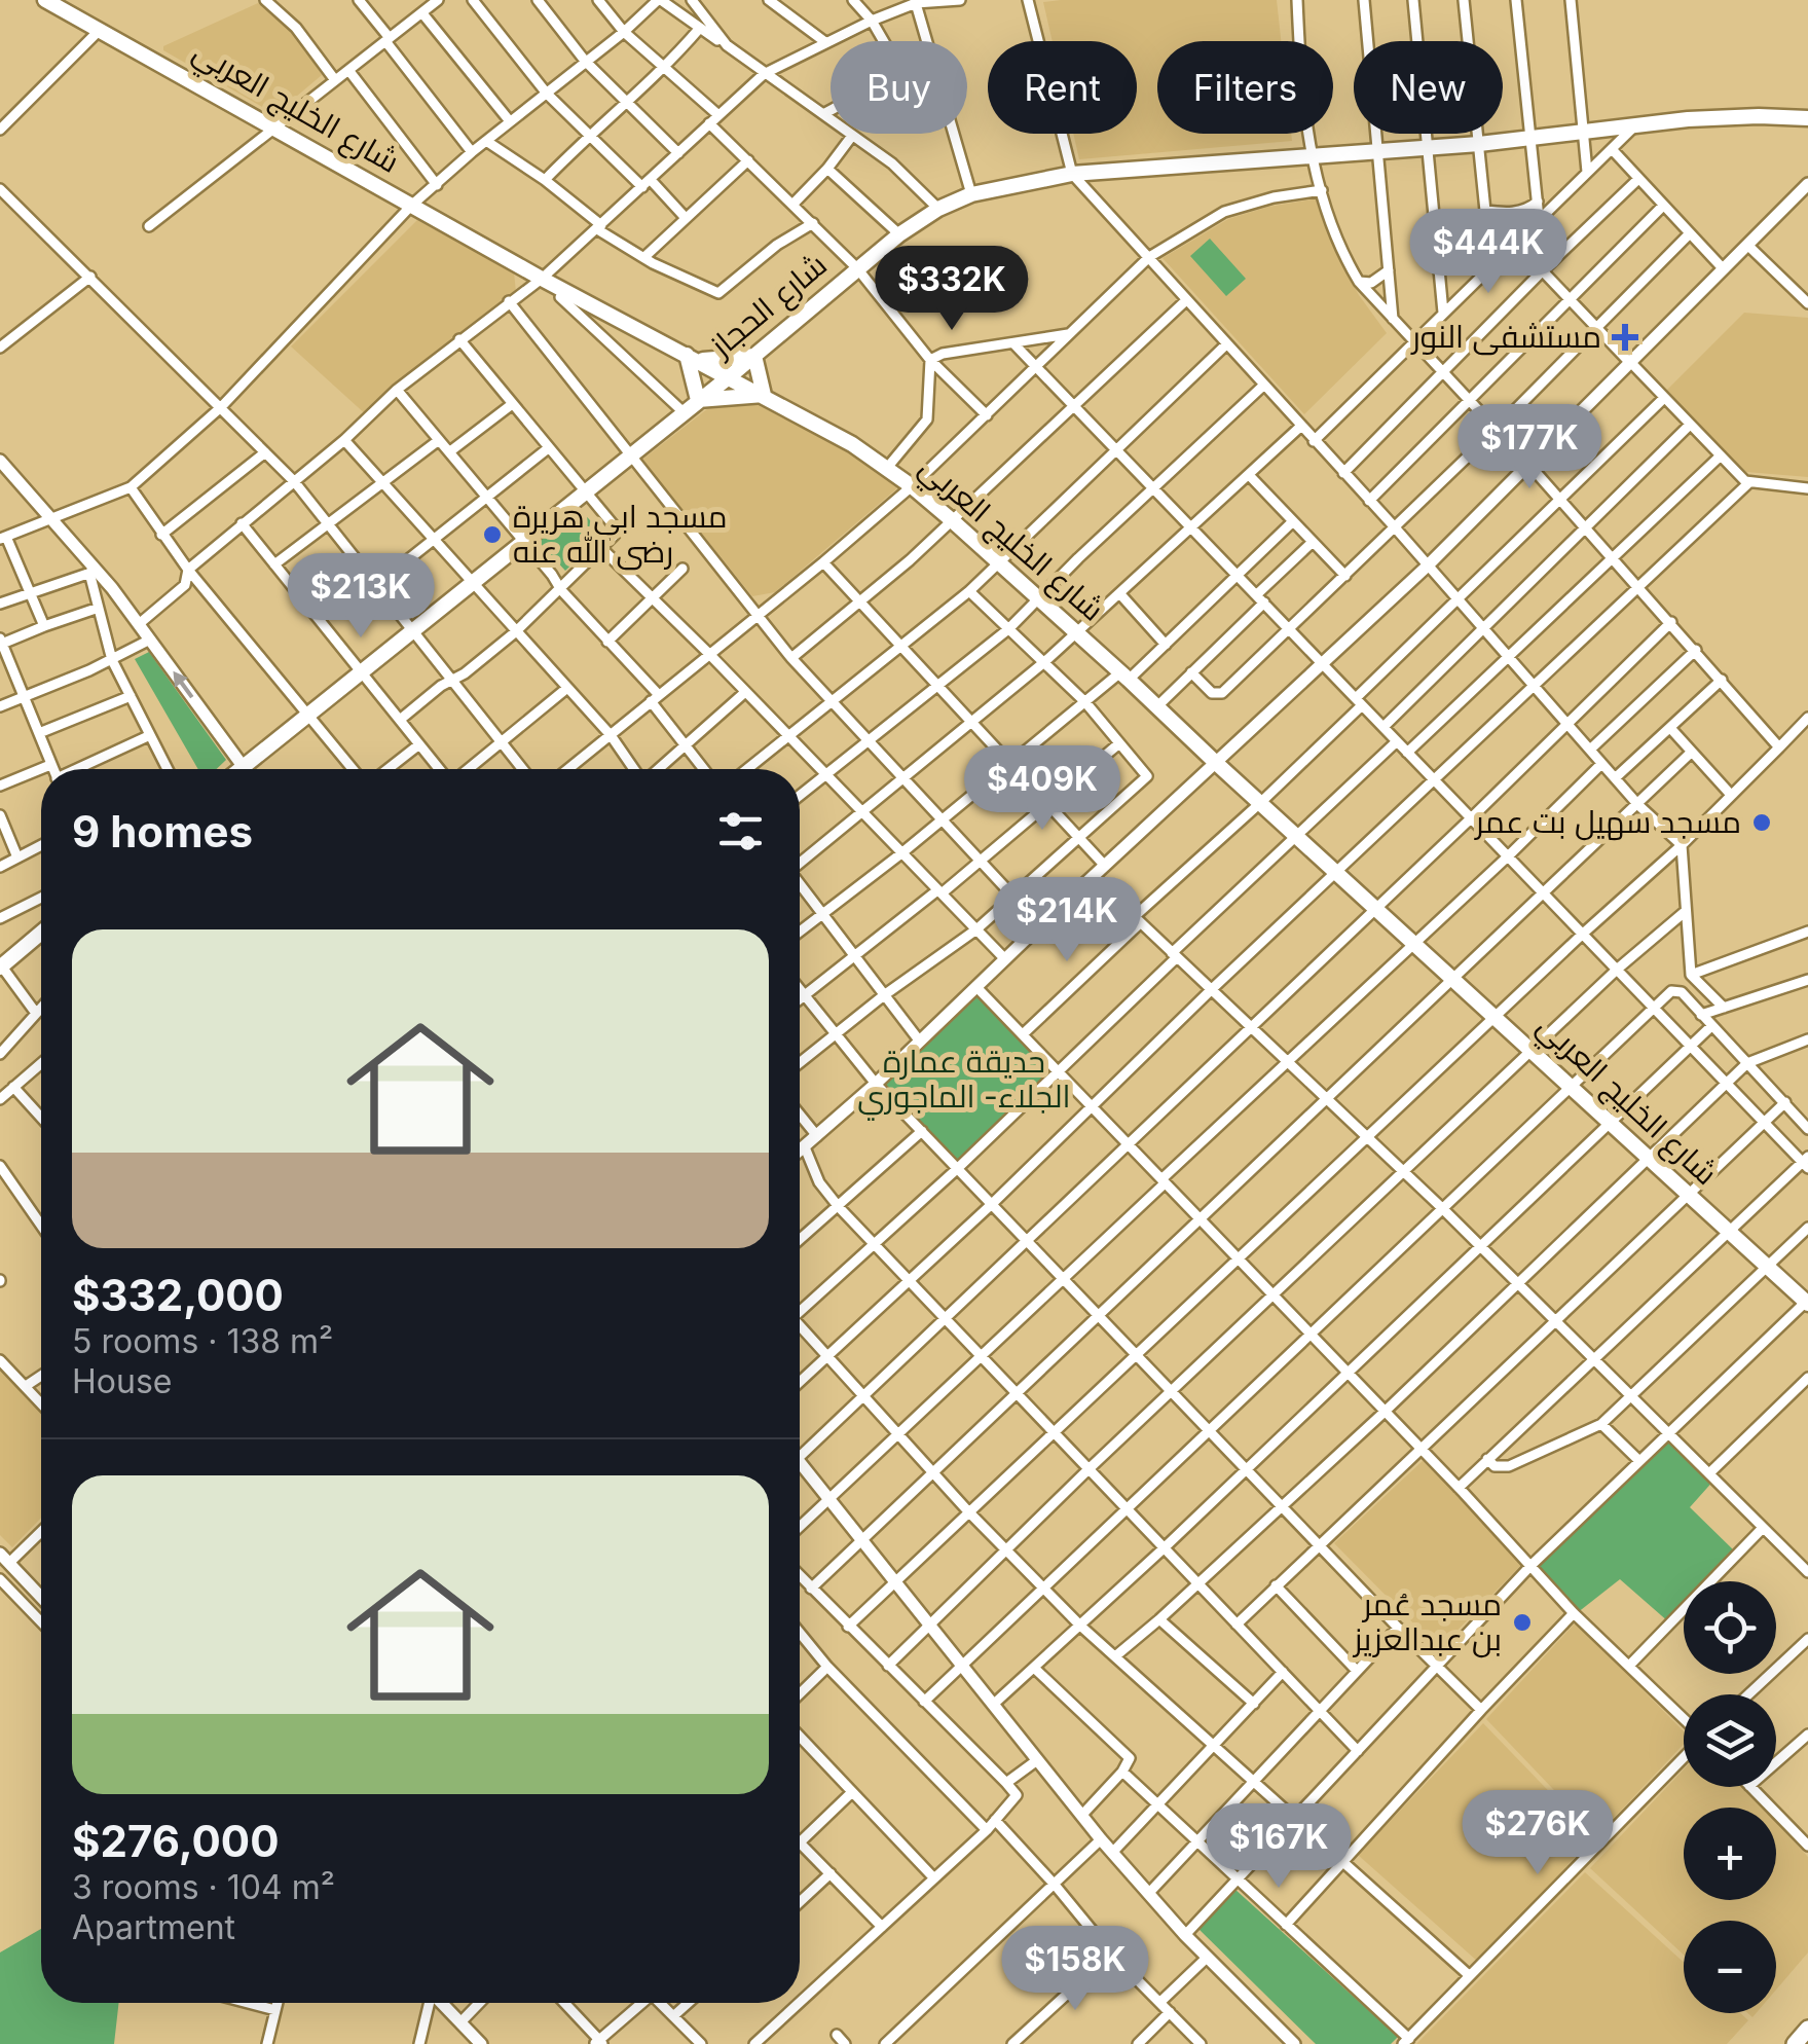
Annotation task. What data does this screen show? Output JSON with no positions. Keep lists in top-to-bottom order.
{
  "streets": {
    "main road": ["شارع الخليج العربي", "شارع الحجاز"]
  },
  "crossings": [
    ["شارع الخليج العربي", "شارع الحجاز"]
  ],
  "parks": ["حديقة عمارة الجلاء- الماجوري"],
  "places": {
    "health": ["مستشفى النور"],
    "other": ["مسجد ابي هريرة رضى الله عنه", "مسجد سهيل بت عمر", "مسجد عُمر بن عبدالعزيز"]
  },
  "page": {
    "chip": [
      "Buy",
      "Rent",
      "Filters",
      "New"
    ],
    "price": [
      "$444K",
      "$332K",
      "$177K",
      "$213K",
      "$409K",
      "$214K",
      "$276K",
      "$167K",
      "$158K"
    ],
    "heading": "9 homes",
    "list": [
      {
        "name": "$332,000",
        "note": "5 rooms · 138 m² · House"
      },
      {
        "name": "$276,000",
        "note": "3 rooms · 104 m² · Apartment"
      }
    ],
    "map_buttons": ["+", "−"]
  }
}
